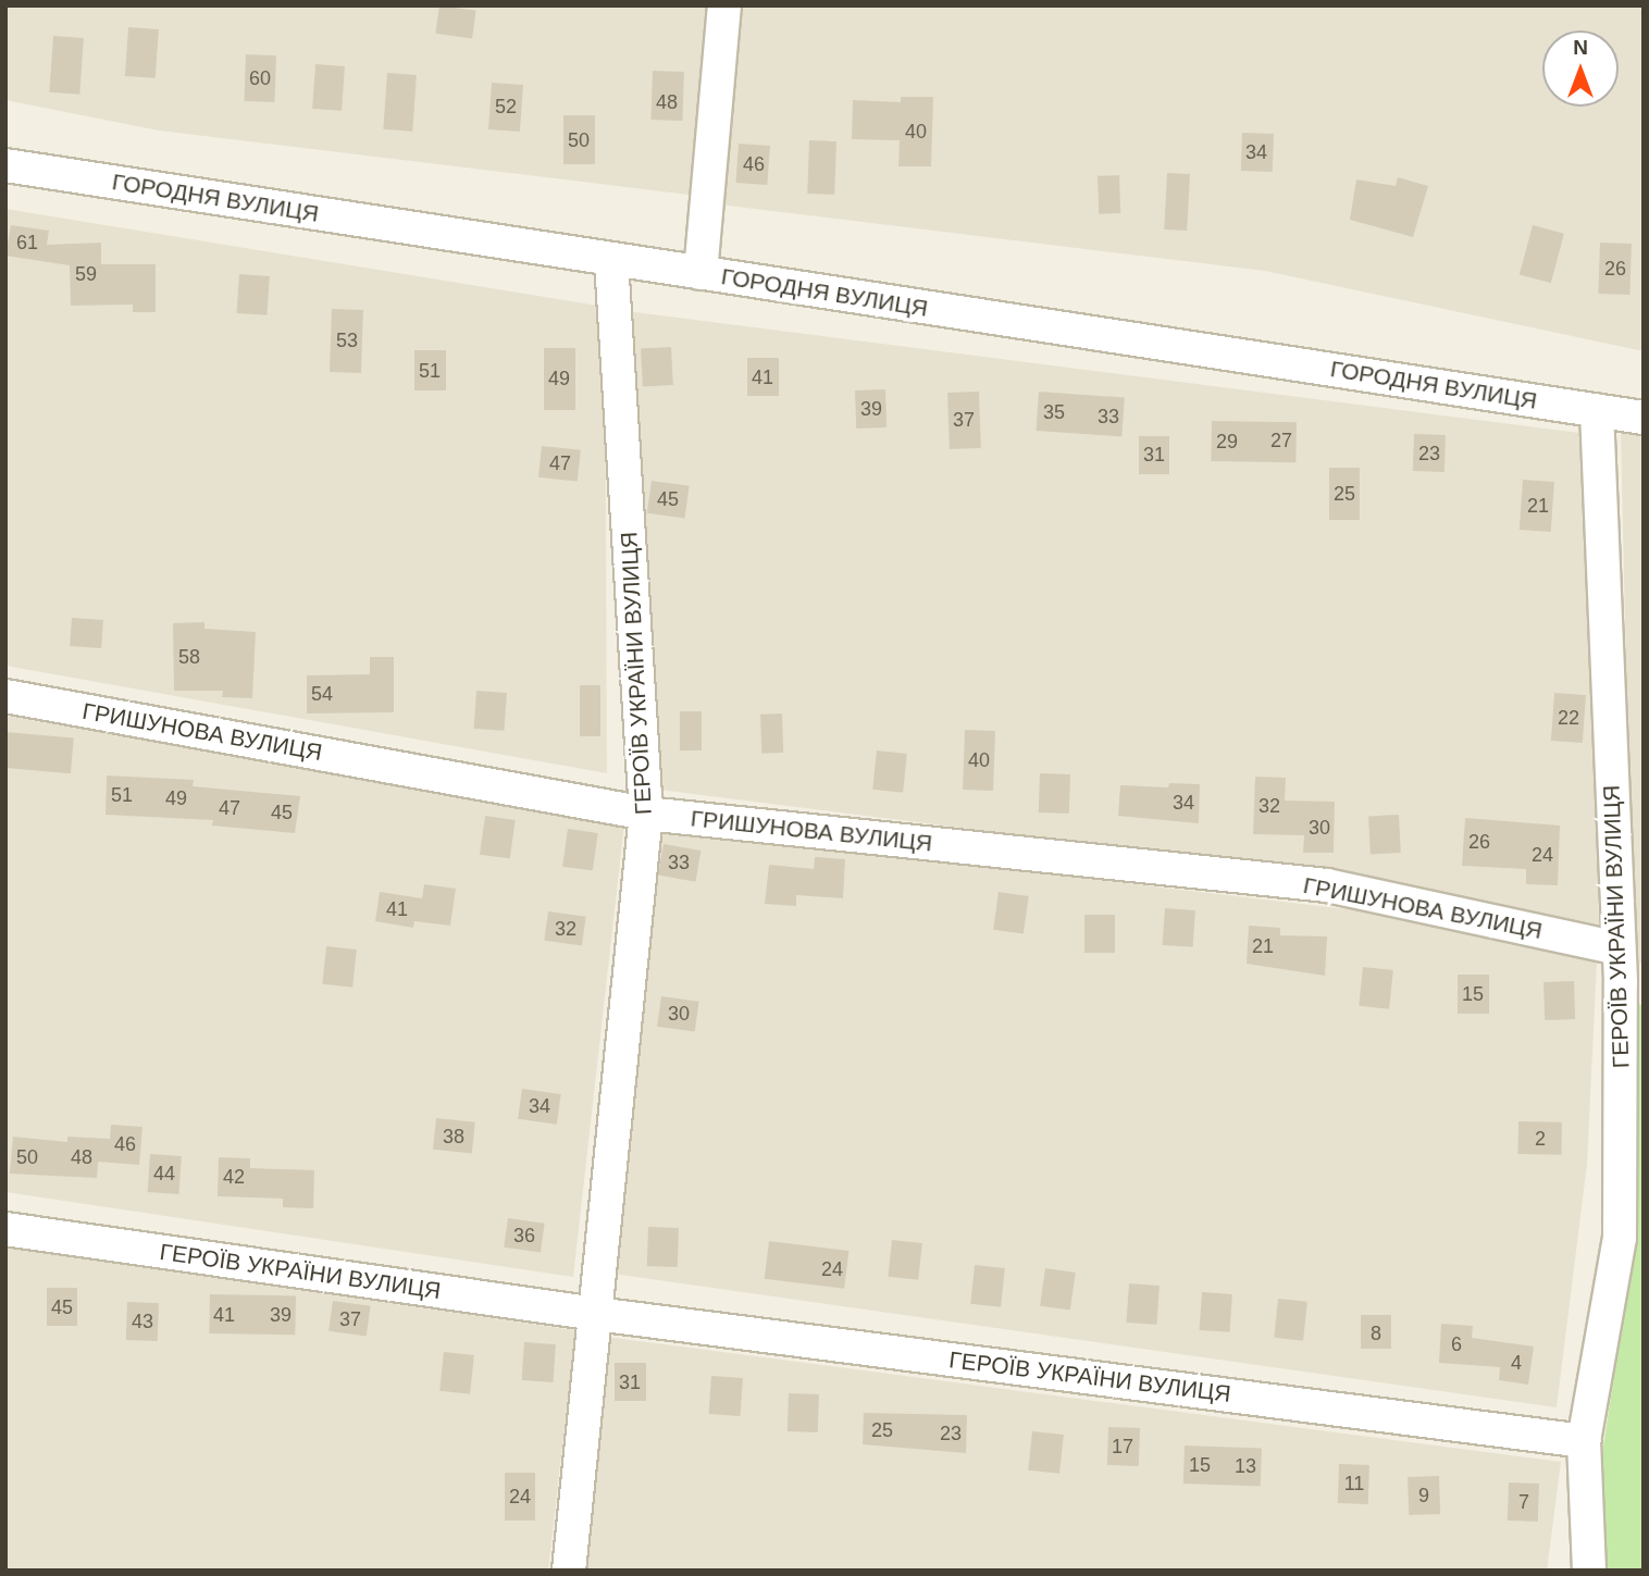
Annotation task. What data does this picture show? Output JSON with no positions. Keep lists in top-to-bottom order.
{
  "streets": {
    "street": ["ГОРОДНЯ ВУЛИЦЯ", "ГЕРОЇВ УКРАЇНИ ВУЛИЦЯ", "ГРИШУНОВА ВУЛИЦЯ"]
  },
  "crossings": [
    ["ГОРОДНЯ ВУЛИЦЯ", "ГЕРОЇВ УКРАЇНИ ВУЛИЦЯ"],
    ["ГЕРОЇВ УКРАЇНИ ВУЛИЦЯ", "ГРИШУНОВА ВУЛИЦЯ"]
  ],
  "house_numbers": [
    "60",
    "48",
    "52",
    "40",
    "50",
    "34",
    "46",
    "61",
    "26",
    "59",
    "53",
    "51",
    "41",
    "49",
    "39",
    "35",
    "33",
    "37",
    "27",
    "29",
    "23",
    "31",
    "47",
    "25",
    "45",
    "21",
    "58",
    "54",
    "22",
    "40",
    "51",
    "49",
    "34",
    "32",
    "47",
    "45",
    "30",
    "26",
    "24",
    "33",
    "41",
    "32",
    "21",
    "15",
    "30",
    "34",
    "38",
    "2",
    "46",
    "50",
    "48",
    "44",
    "42",
    "36",
    "24",
    "45",
    "41",
    "39",
    "37",
    "43",
    "8",
    "6",
    "4",
    "31",
    "25",
    "23",
    "17",
    "15",
    "13",
    "11",
    "9",
    "24",
    "7"
  ],
  "north": "top"
}
